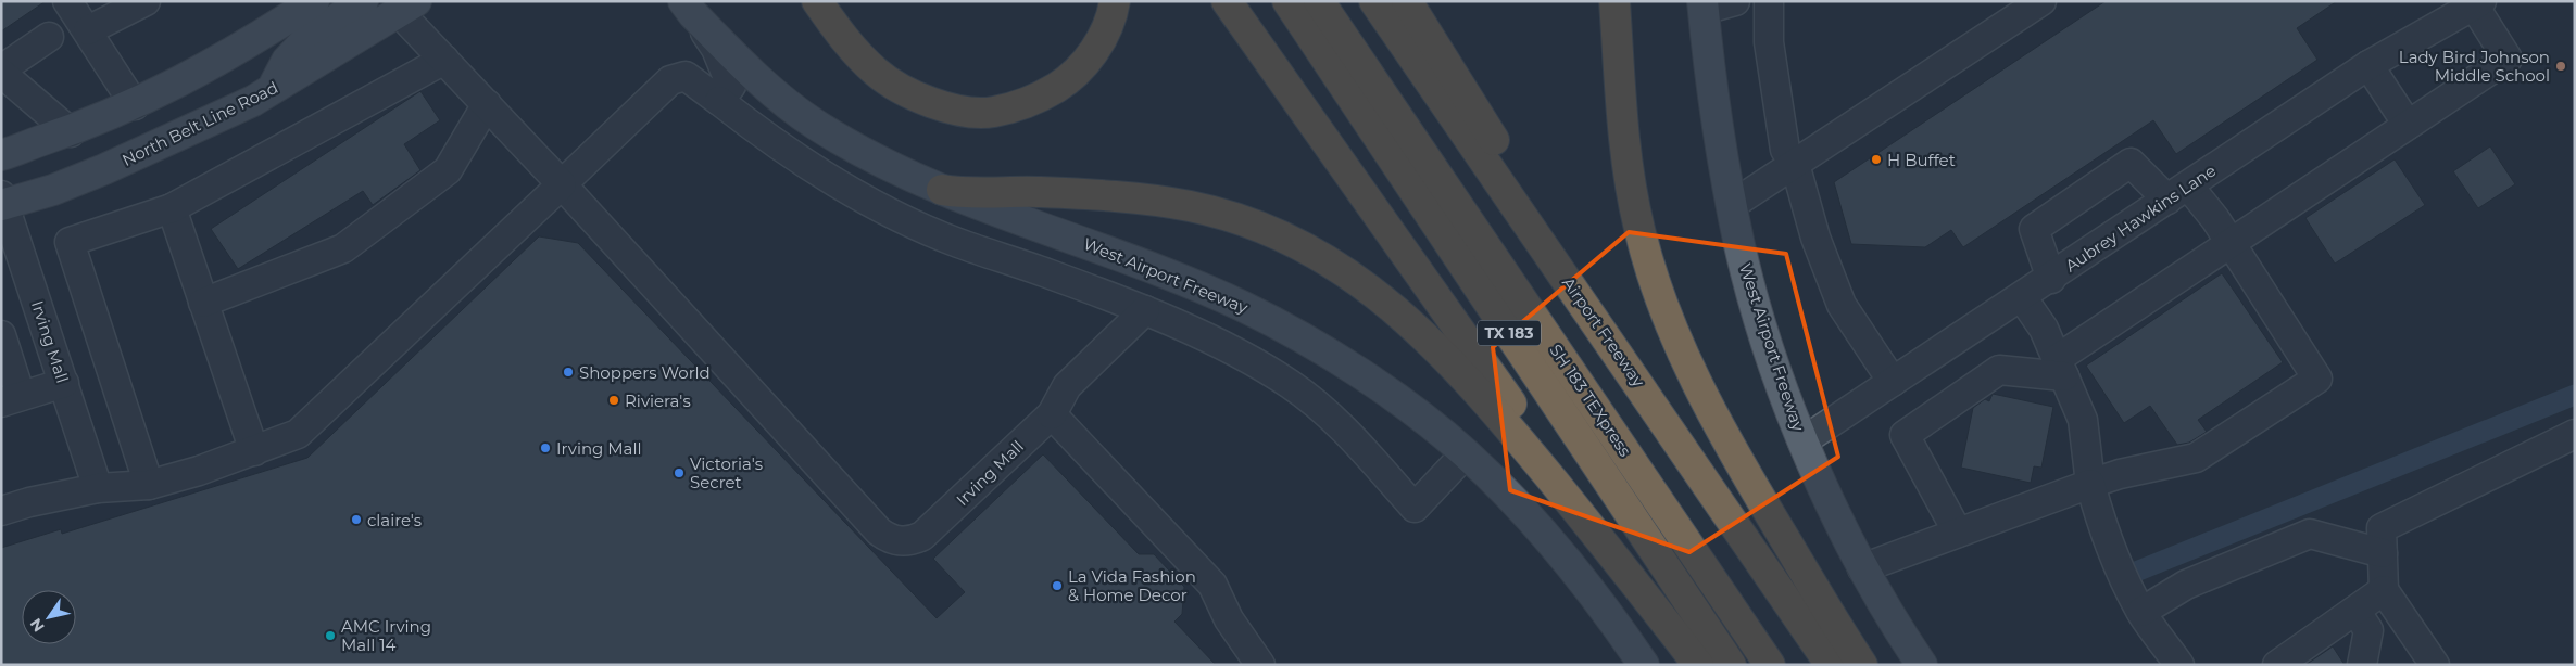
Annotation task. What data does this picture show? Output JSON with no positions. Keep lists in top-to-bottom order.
{
  "streets": {
    "highway": ["Airport Freeway", "TX 183", "SH 183 TEXpress"],
    "main road": ["North Belt Line Road", "West Airport Freeway"],
    "street": ["Aubrey Hawkins Lane", "Irving Mall"]
  },
  "crossings": [
    ["North Belt Line Road", "Irving Mall"],
    ["Aubrey Hawkins Lane", "West Airport Freeway"]
  ],
  "places": [
    "Lady Bird Johnson Middle School",
    "H Buffet",
    "Shoppers World",
    "Riviera's",
    "Irving Mall",
    "Victoria's Secret",
    "claire's",
    "La Vida Fashion & Home Decor",
    "AMC Irving Mall 14"
  ],
  "north": "bottom left"
}
